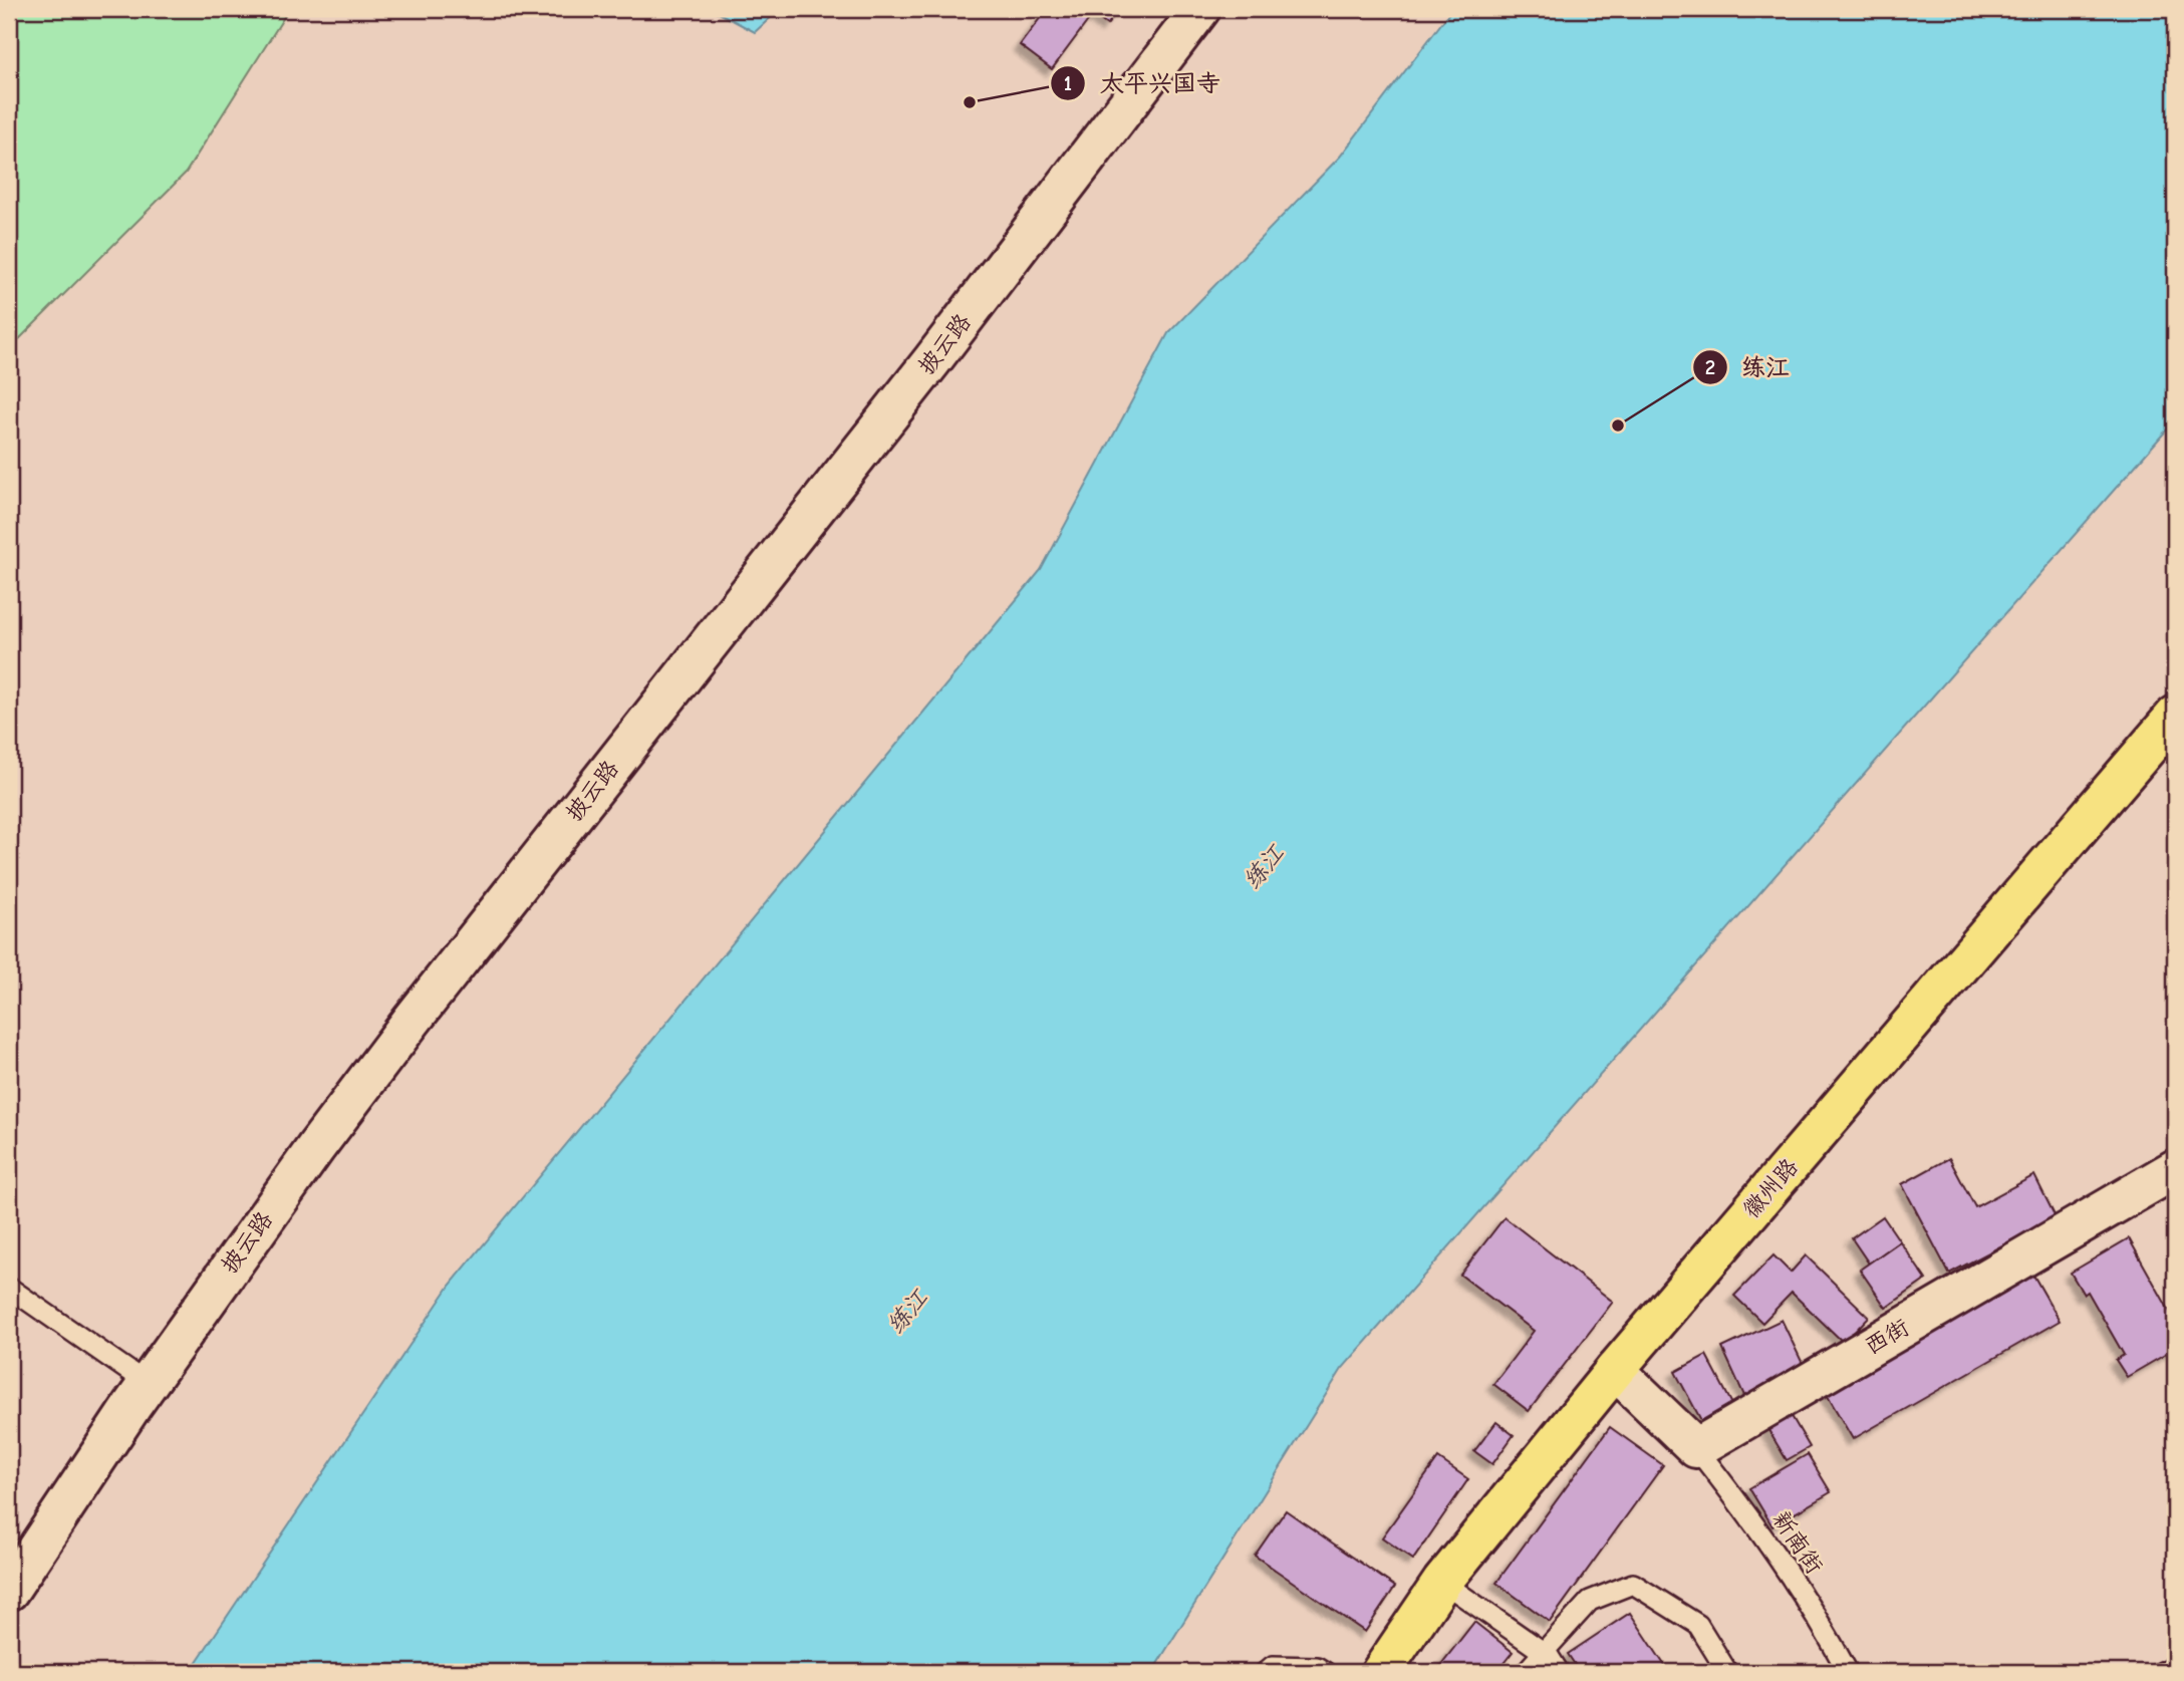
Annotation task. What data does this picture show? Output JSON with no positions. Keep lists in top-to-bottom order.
{
  "streets": {
    "main road": ["徽州路"],
    "street": ["披云路", "西街"],
    "lane": ["新南街"]
  },
  "crossings": [
    ["西街", "新南街"]
  ],
  "water": ["练江"],
  "places": ["太平兴国寺", "练江"]
}
